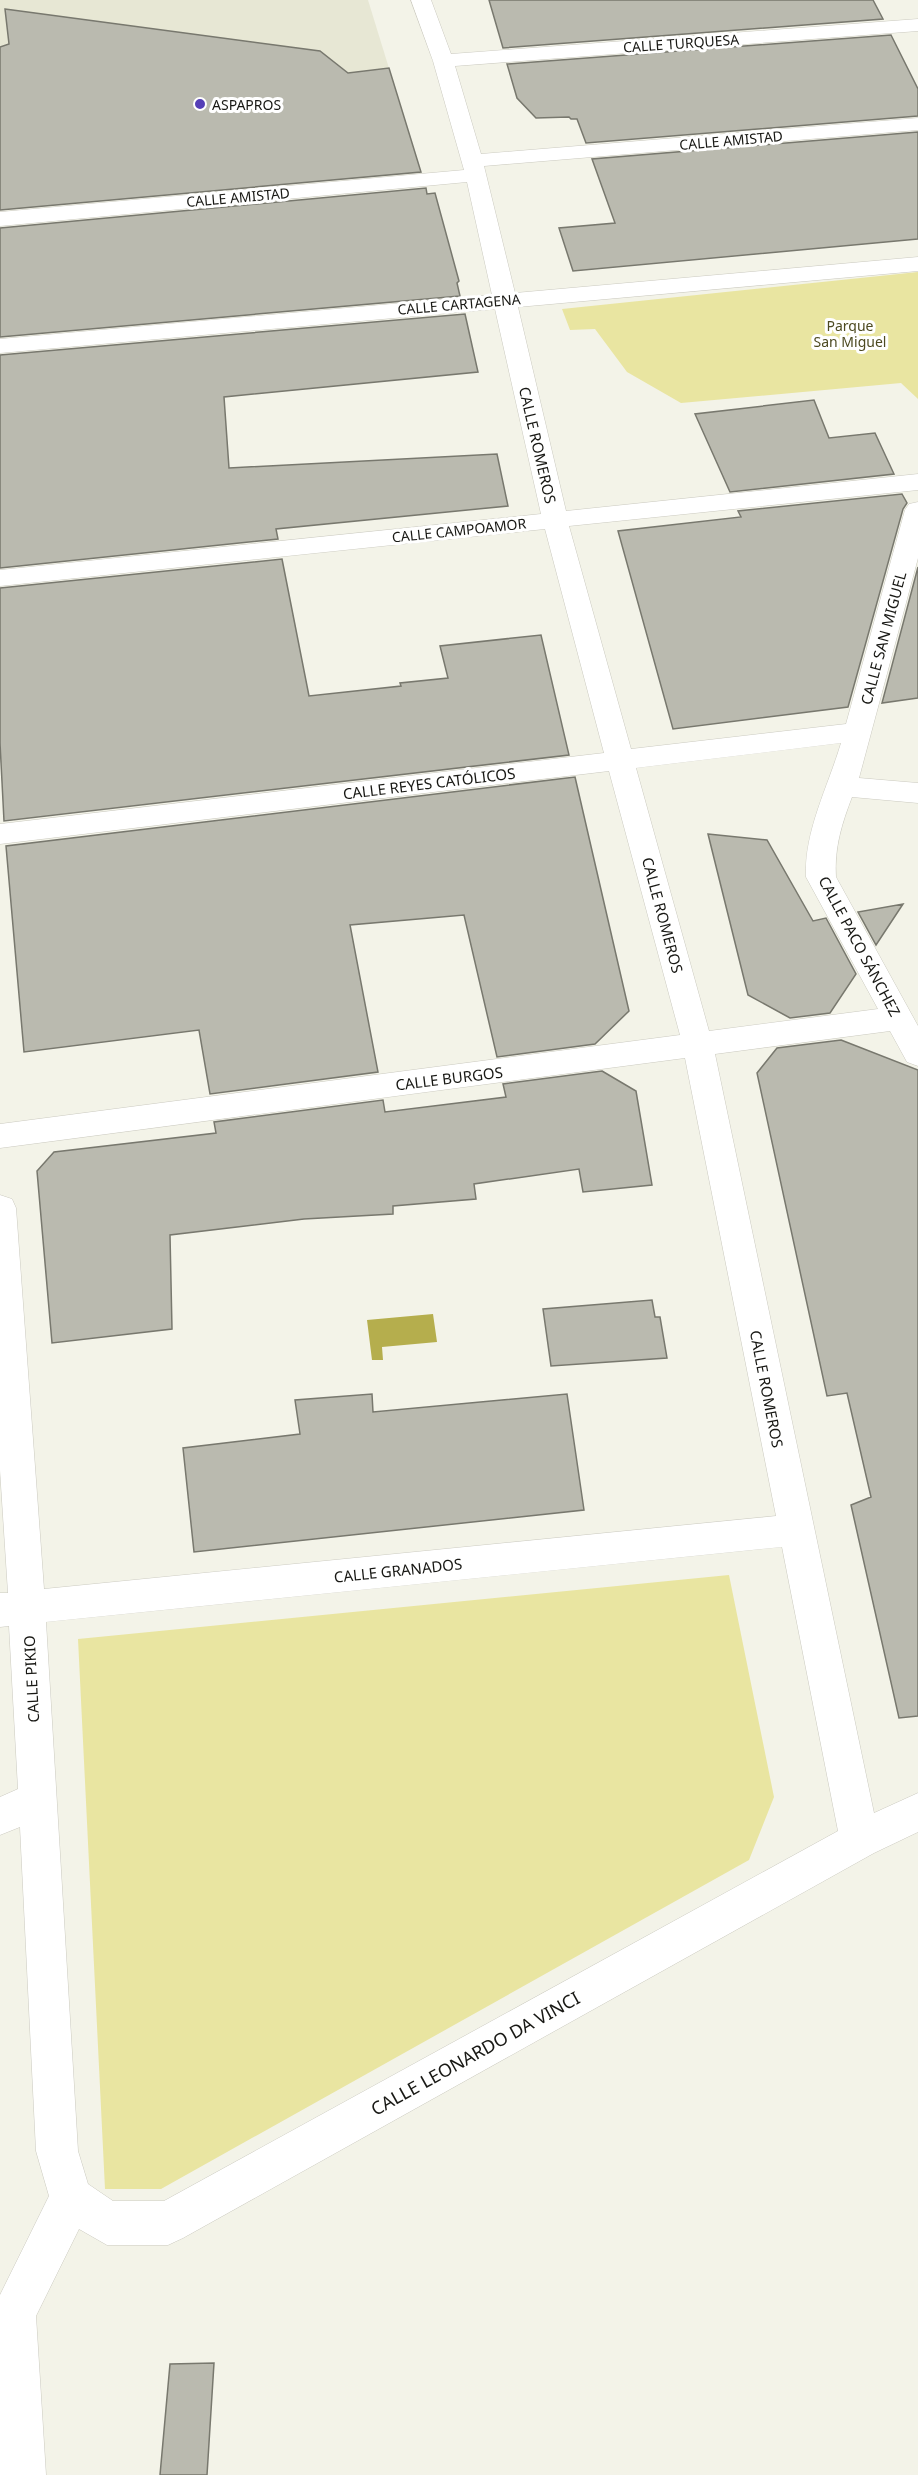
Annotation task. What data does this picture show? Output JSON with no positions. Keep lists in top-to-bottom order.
{
  "streets": {
    "street": [
      "CALLE TURQUESA",
      "CALLE AMISTAD",
      "CALLE CARTAGENA",
      "CALLE ROMEROS",
      "CALLE CAMPOAMOR",
      "CALLE SAN MIGUEL",
      "CALLE REYES CATÓLICOS",
      "CALLE PACO SÁNCHEZ",
      "CALLE BURGOS",
      "CALLE GRANADOS",
      "CALLE PIKIO",
      "CALLE LEONARDO DA VINCI"
    ]
  },
  "crossings": [
    ["CALLE TURQUESA", "CALLE ROMEROS"],
    ["CALLE AMISTAD", "CALLE ROMEROS"],
    ["CALLE CARTAGENA", "CALLE ROMEROS"],
    ["CALLE ROMEROS", "CALLE CAMPOAMOR"],
    ["CALLE ROMEROS", "CALLE REYES CATÓLICOS"],
    ["CALLE ROMEROS", "CALLE BURGOS"],
    ["CALLE ROMEROS", "CALLE GRANADOS"],
    ["CALLE ROMEROS", "CALLE LEONARDO DA VINCI"],
    ["CALLE SAN MIGUEL", "CALLE REYES CATÓLICOS"],
    ["CALLE SAN MIGUEL", "CALLE PACO SÁNCHEZ"],
    ["CALLE REYES CATÓLICOS", "CALLE PACO SÁNCHEZ"],
    ["CALLE PACO SÁNCHEZ", "CALLE BURGOS"],
    ["CALLE GRANADOS", "CALLE PIKIO"],
    ["CALLE PIKIO", "CALLE LEONARDO DA VINCI"]
  ],
  "parks": ["Parque San Miguel"],
  "places": ["ASPAPROS"]
}
